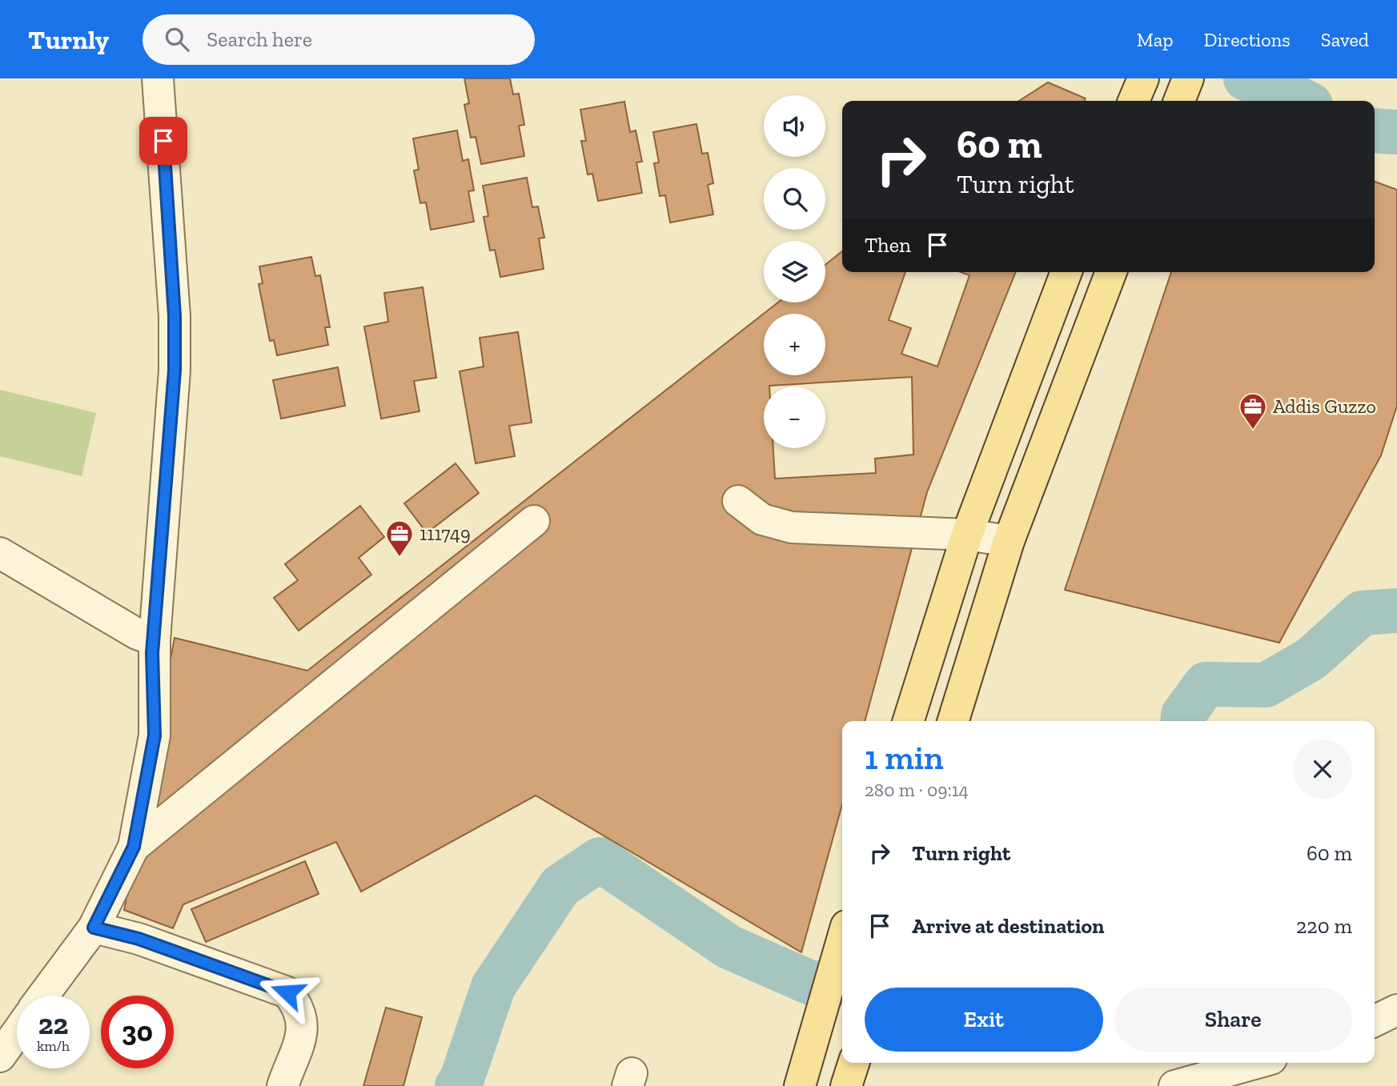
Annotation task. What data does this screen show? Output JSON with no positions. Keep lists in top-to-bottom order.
{
  "places": {
    "office": ["Addis Guzzo", "111749"]
  },
  "page": {
    "header": "Turnly",
    "search": "Search here",
    "nav": ["Map", "Directions", "Saved"],
    "map_buttons": ["+", "−"],
    "turn": ["60 m", "Turn right"],
    "then": "Then",
    "heading": ["1 min", "280 m · 09:14"],
    "list": [
      {
        "name": "Turn right",
        "value": "60 m"
      },
      {
        "name": "Arrive at destination",
        "value": "220 m"
      }
    ],
    "buttons": ["Exit", "Share"],
    "speed": "22 km/h",
    "limit": "30"
  }
}
